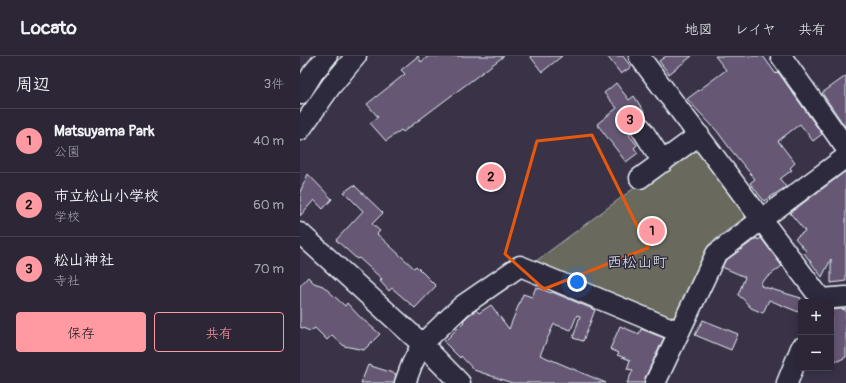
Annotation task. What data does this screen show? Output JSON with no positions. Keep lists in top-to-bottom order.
{
  "districts": ["西松山町"],
  "page": {
    "header": "Locato",
    "nav": ["地図", "レイヤ", "共有"],
    "heading": ["周辺", "3件"],
    "pins": ["3", "2", "1"],
    "list": [
      {
        "mark": "1",
        "name": "Matsuyama Park",
        "note": "公園",
        "value": "40 m"
      },
      {
        "mark": "2",
        "name": "市立松山小学校",
        "note": "学校",
        "value": "60 m"
      },
      {
        "mark": "3",
        "name": "松山神社",
        "note": "寺社",
        "value": "70 m"
      }
    ],
    "map_buttons": ["+", "−"],
    "buttons": ["保存", "共有"]
  }
}
